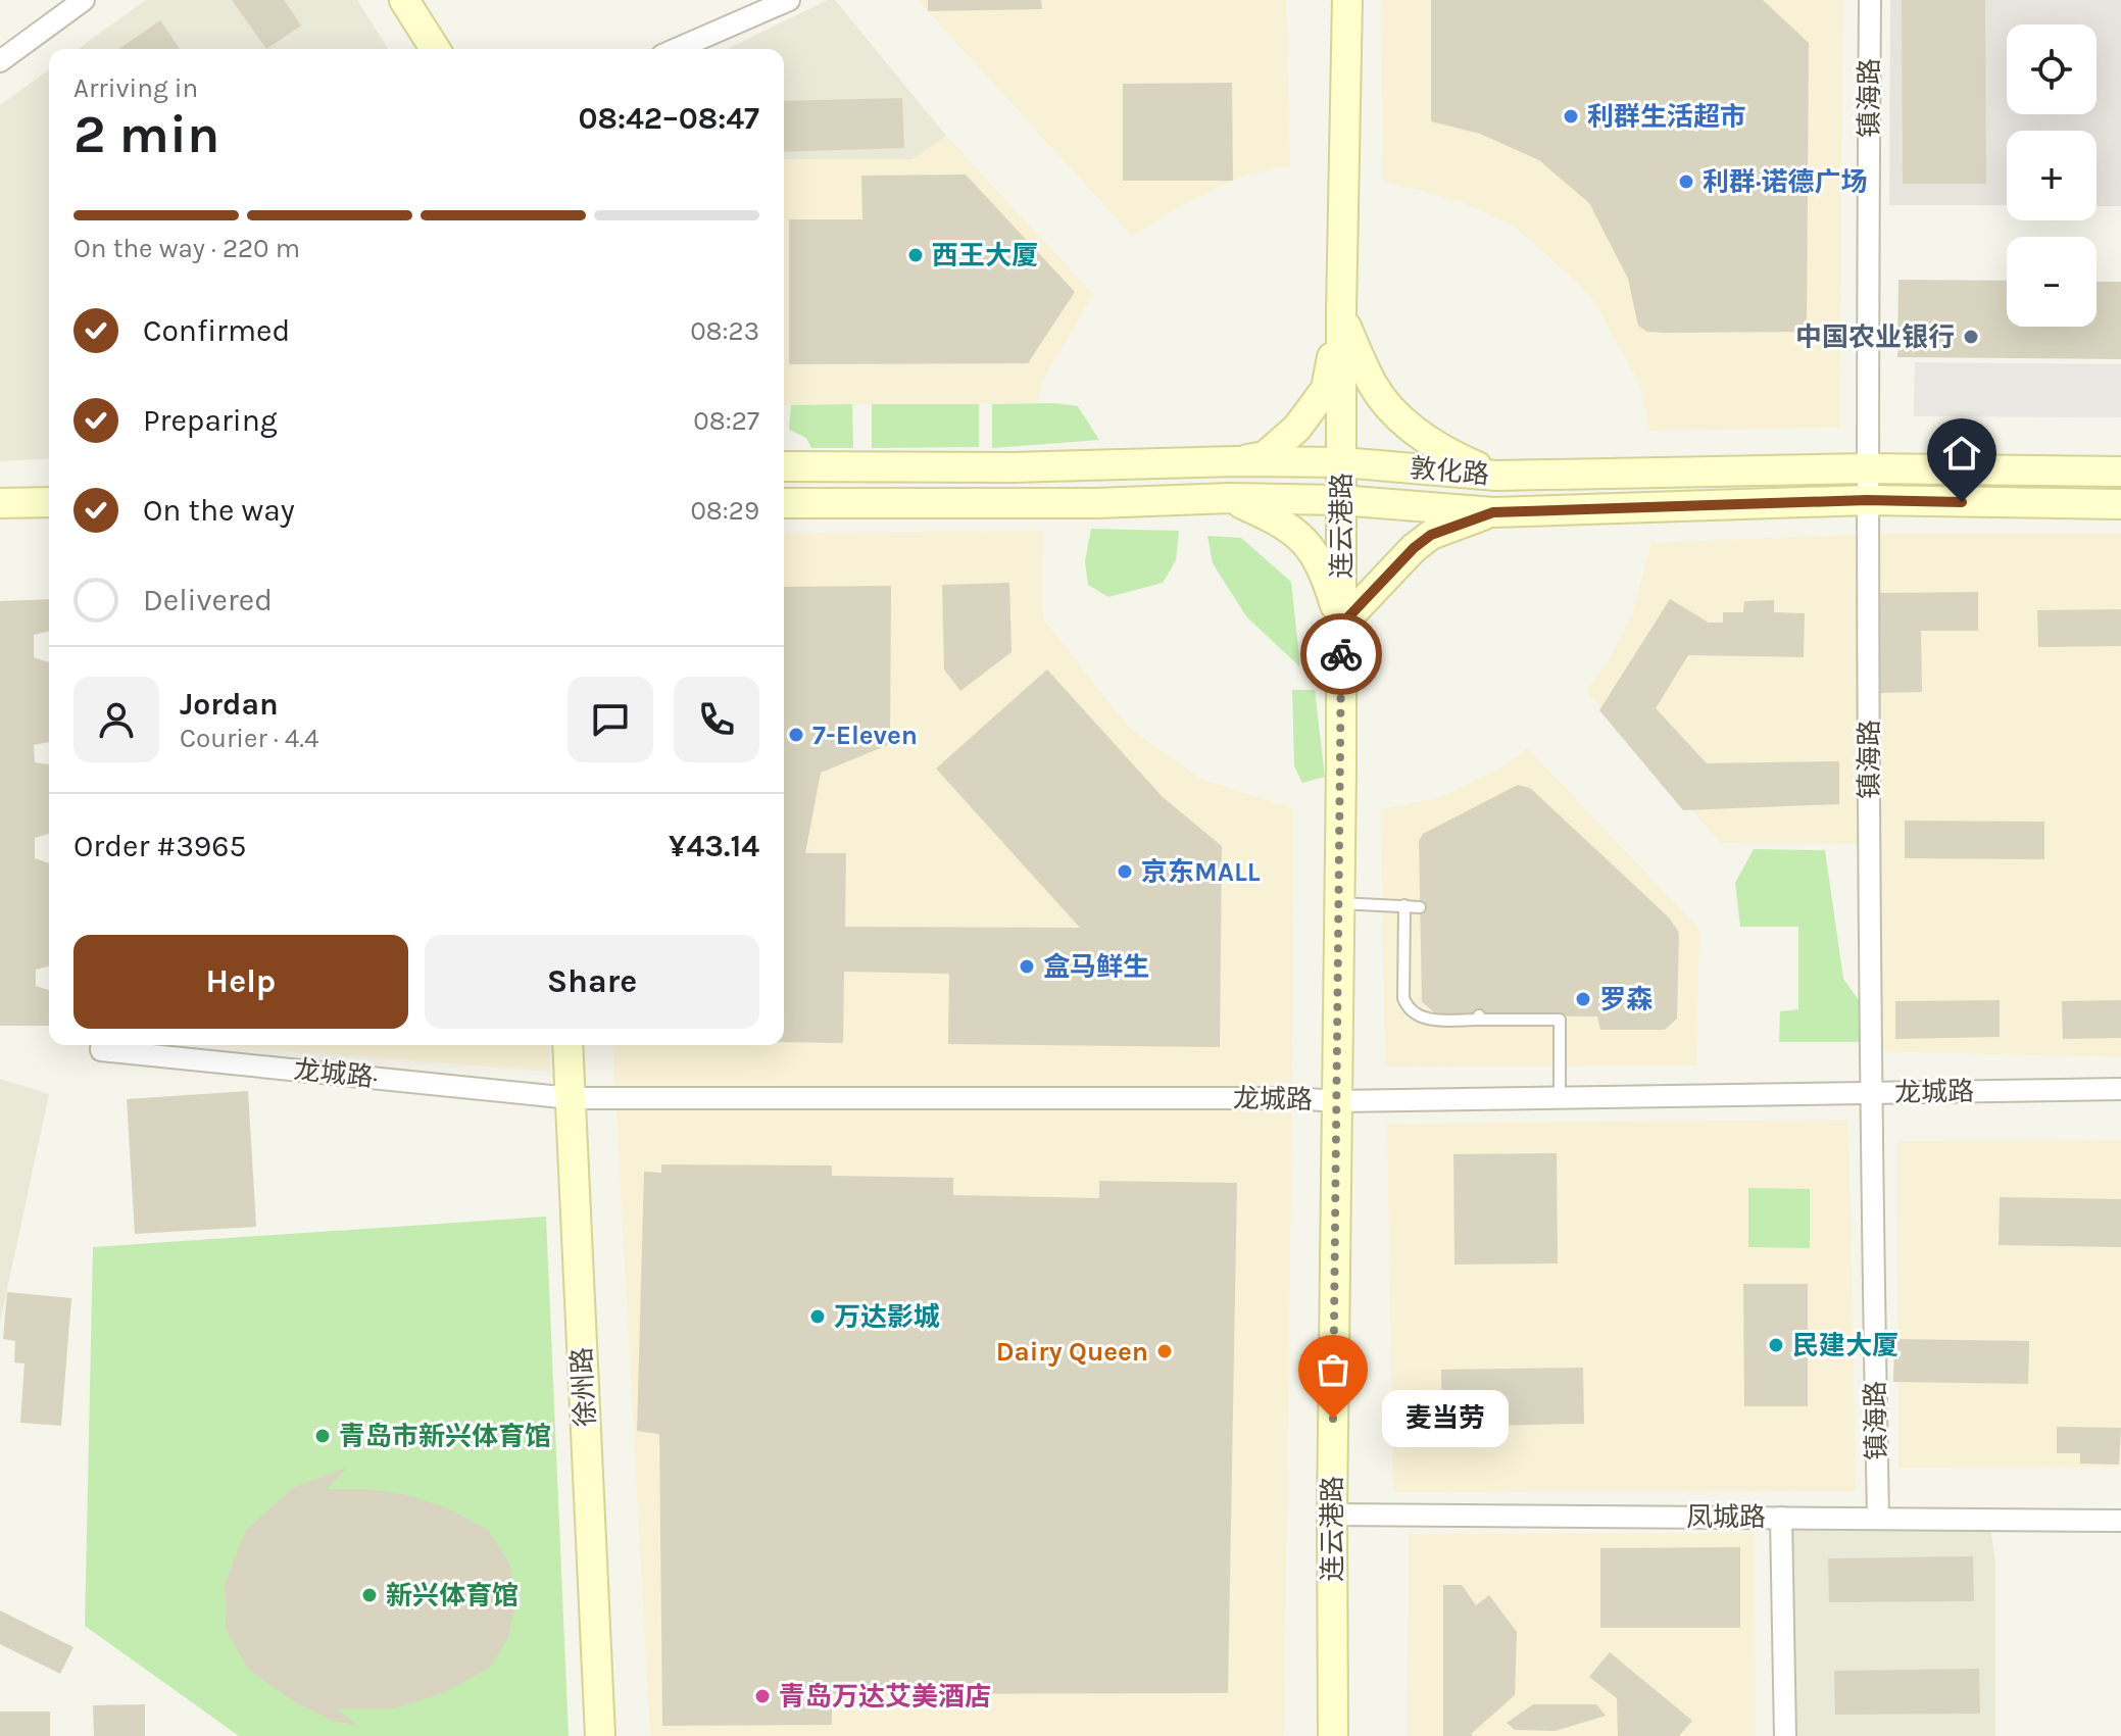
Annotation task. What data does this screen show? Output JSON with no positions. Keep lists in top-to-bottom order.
{
  "streets": {
    "main road": ["敦化路", "连云港路", "徐州路"],
    "street": [
      "镇海路",
      "龙城路·",
      "龙城路",
      "凤城路"
    ]
  },
  "crossings": [
    ["镇海路", "敦化路"],
    ["镇海路", "龙城路"],
    ["镇海路", "凤城路"],
    ["敦化路", "连云港路"],
    ["连云港路", "龙城路"],
    ["连云港路", "凤城路"],
    ["龙城路·", "龙城路"],
    ["龙城路·", "徐州路"],
    ["龙城路", "徐州路"]
  ],
  "places": [
    "利群生活超市",
    "利群·诺德广场",
    "西王大厦",
    "中国农业银行",
    "7-Eleven",
    "京东MALL",
    "盒马鲜生",
    "罗森",
    "万达影城",
    "民建大厦",
    "Dairy Queen",
    "麦当劳",
    "青岛市新兴体育馆",
    "新兴体育馆",
    "青岛万达艾美酒店"
  ],
  "page": {
    "map_buttons": ["+", "−"],
    "heading": ["2 min", "Arriving in", "08:42–08:47"],
    "panel": [
      "Jordan",
      "Courier · 4.4",
      "Order #3965",
      "¥43.14"
    ],
    "bar": "On the way · 220 m",
    "list": [
      ["Confirmed", "08:23"],
      ["Preparing", "08:27"],
      ["On the way", "08:29"],
      "Delivered"
    ],
    "buttons": ["Help", "Share"],
    "bubble": "麦当劳"
  }
}
